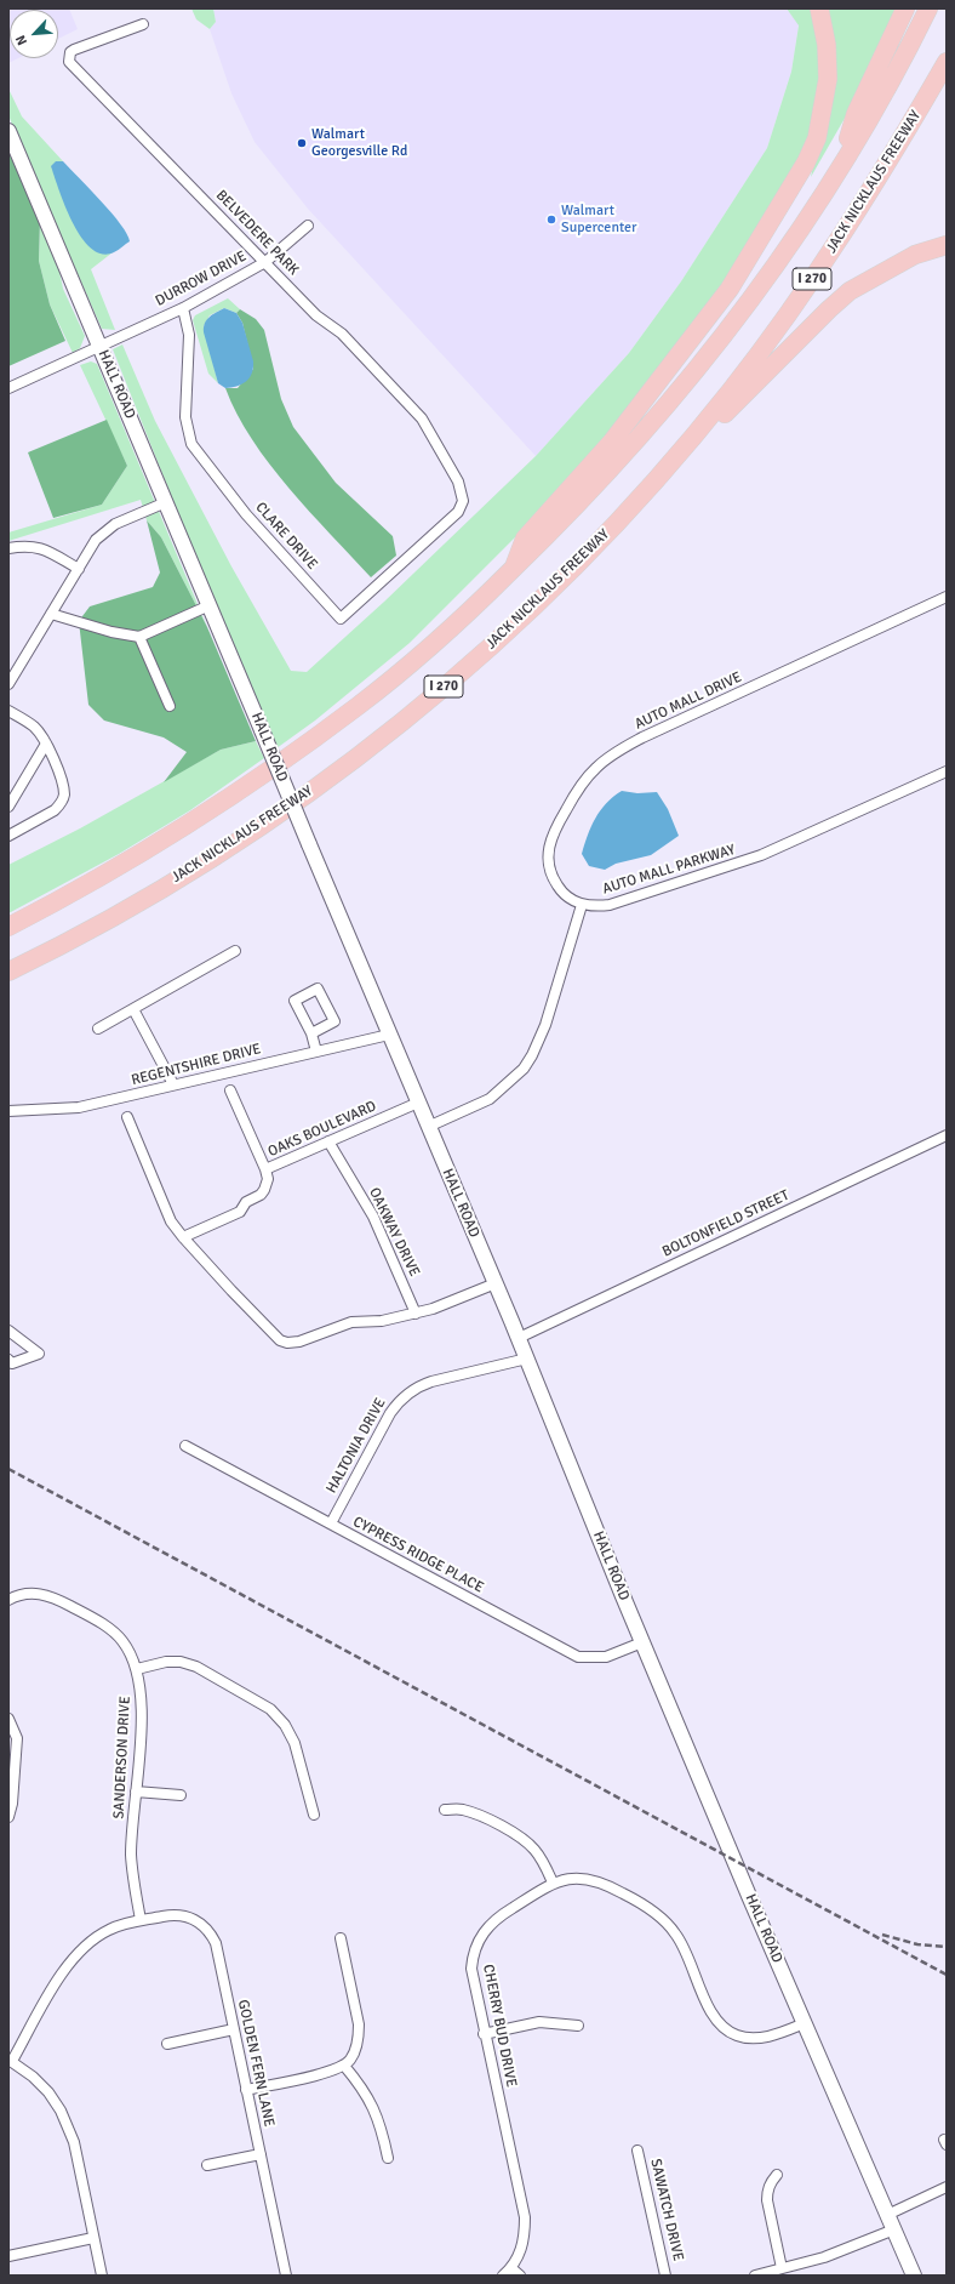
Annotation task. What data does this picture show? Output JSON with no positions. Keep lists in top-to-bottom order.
{
  "streets": {
    "highway": ["JACK NICKLAUS FREEWAY", "I 270"],
    "main road": ["HALL ROAD"],
    "street": [
      "BELVEDERE PARK",
      "DURROW DRIVE",
      "CLARE DRIVE",
      "AUTO MALL DRIVE",
      "AUTO MALL PARKWAY",
      "REGENTSHIRE DRIVE",
      "OAKS BOULEVARD",
      "BOLTONFIELD STREET",
      "OAKWAY DRIVE",
      "HALTONIA DRIVE",
      "CYPRESS RIDGE PLACE",
      "SANDERSON DRIVE",
      "CHERRY BUD DRIVE",
      "GOLDEN FERN LANE",
      "SAWATCH DRIVE"
    ]
  },
  "crossings": [
    ["BELVEDERE PARK", "DURROW DRIVE"],
    ["BELVEDERE PARK", "CLARE DRIVE"],
    ["DURROW DRIVE", "HALL ROAD"],
    ["DURROW DRIVE", "CLARE DRIVE"],
    ["HALL ROAD", "REGENTSHIRE DRIVE"],
    ["HALL ROAD", "OAKS BOULEVARD"],
    ["HALL ROAD", "BOLTONFIELD STREET"],
    ["HALL ROAD", "HALTONIA DRIVE"],
    ["HALL ROAD", "CYPRESS RIDGE PLACE"],
    ["HALL ROAD", "CHERRY BUD DRIVE"],
    ["AUTO MALL DRIVE", "AUTO MALL PARKWAY"],
    ["OAKS BOULEVARD", "OAKWAY DRIVE"],
    ["HALTONIA DRIVE", "CYPRESS RIDGE PLACE"],
    ["SANDERSON DRIVE", "GOLDEN FERN LANE"]
  ],
  "places": ["Walmart Georgesville Rd", "Walmart Supercenter"],
  "north": "bottom left"
}
